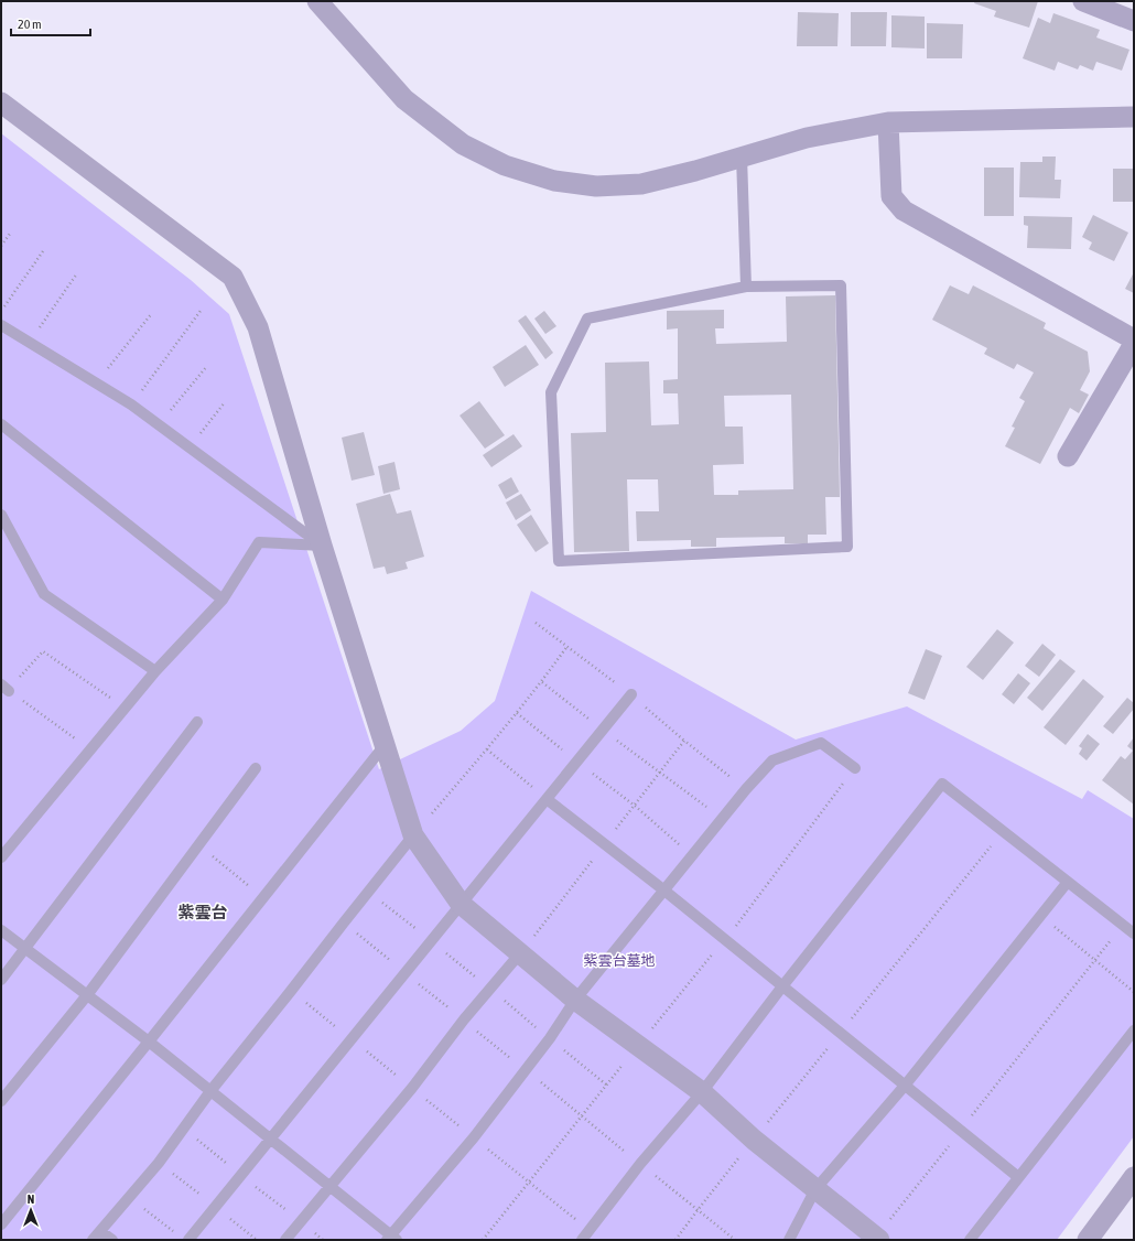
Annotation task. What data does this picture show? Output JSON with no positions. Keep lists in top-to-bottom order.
{
  "districts": ["紫雲台"],
  "parks": ["紫雲台墓地"],
  "scale_bar": "20 m",
  "north": "top"
}
